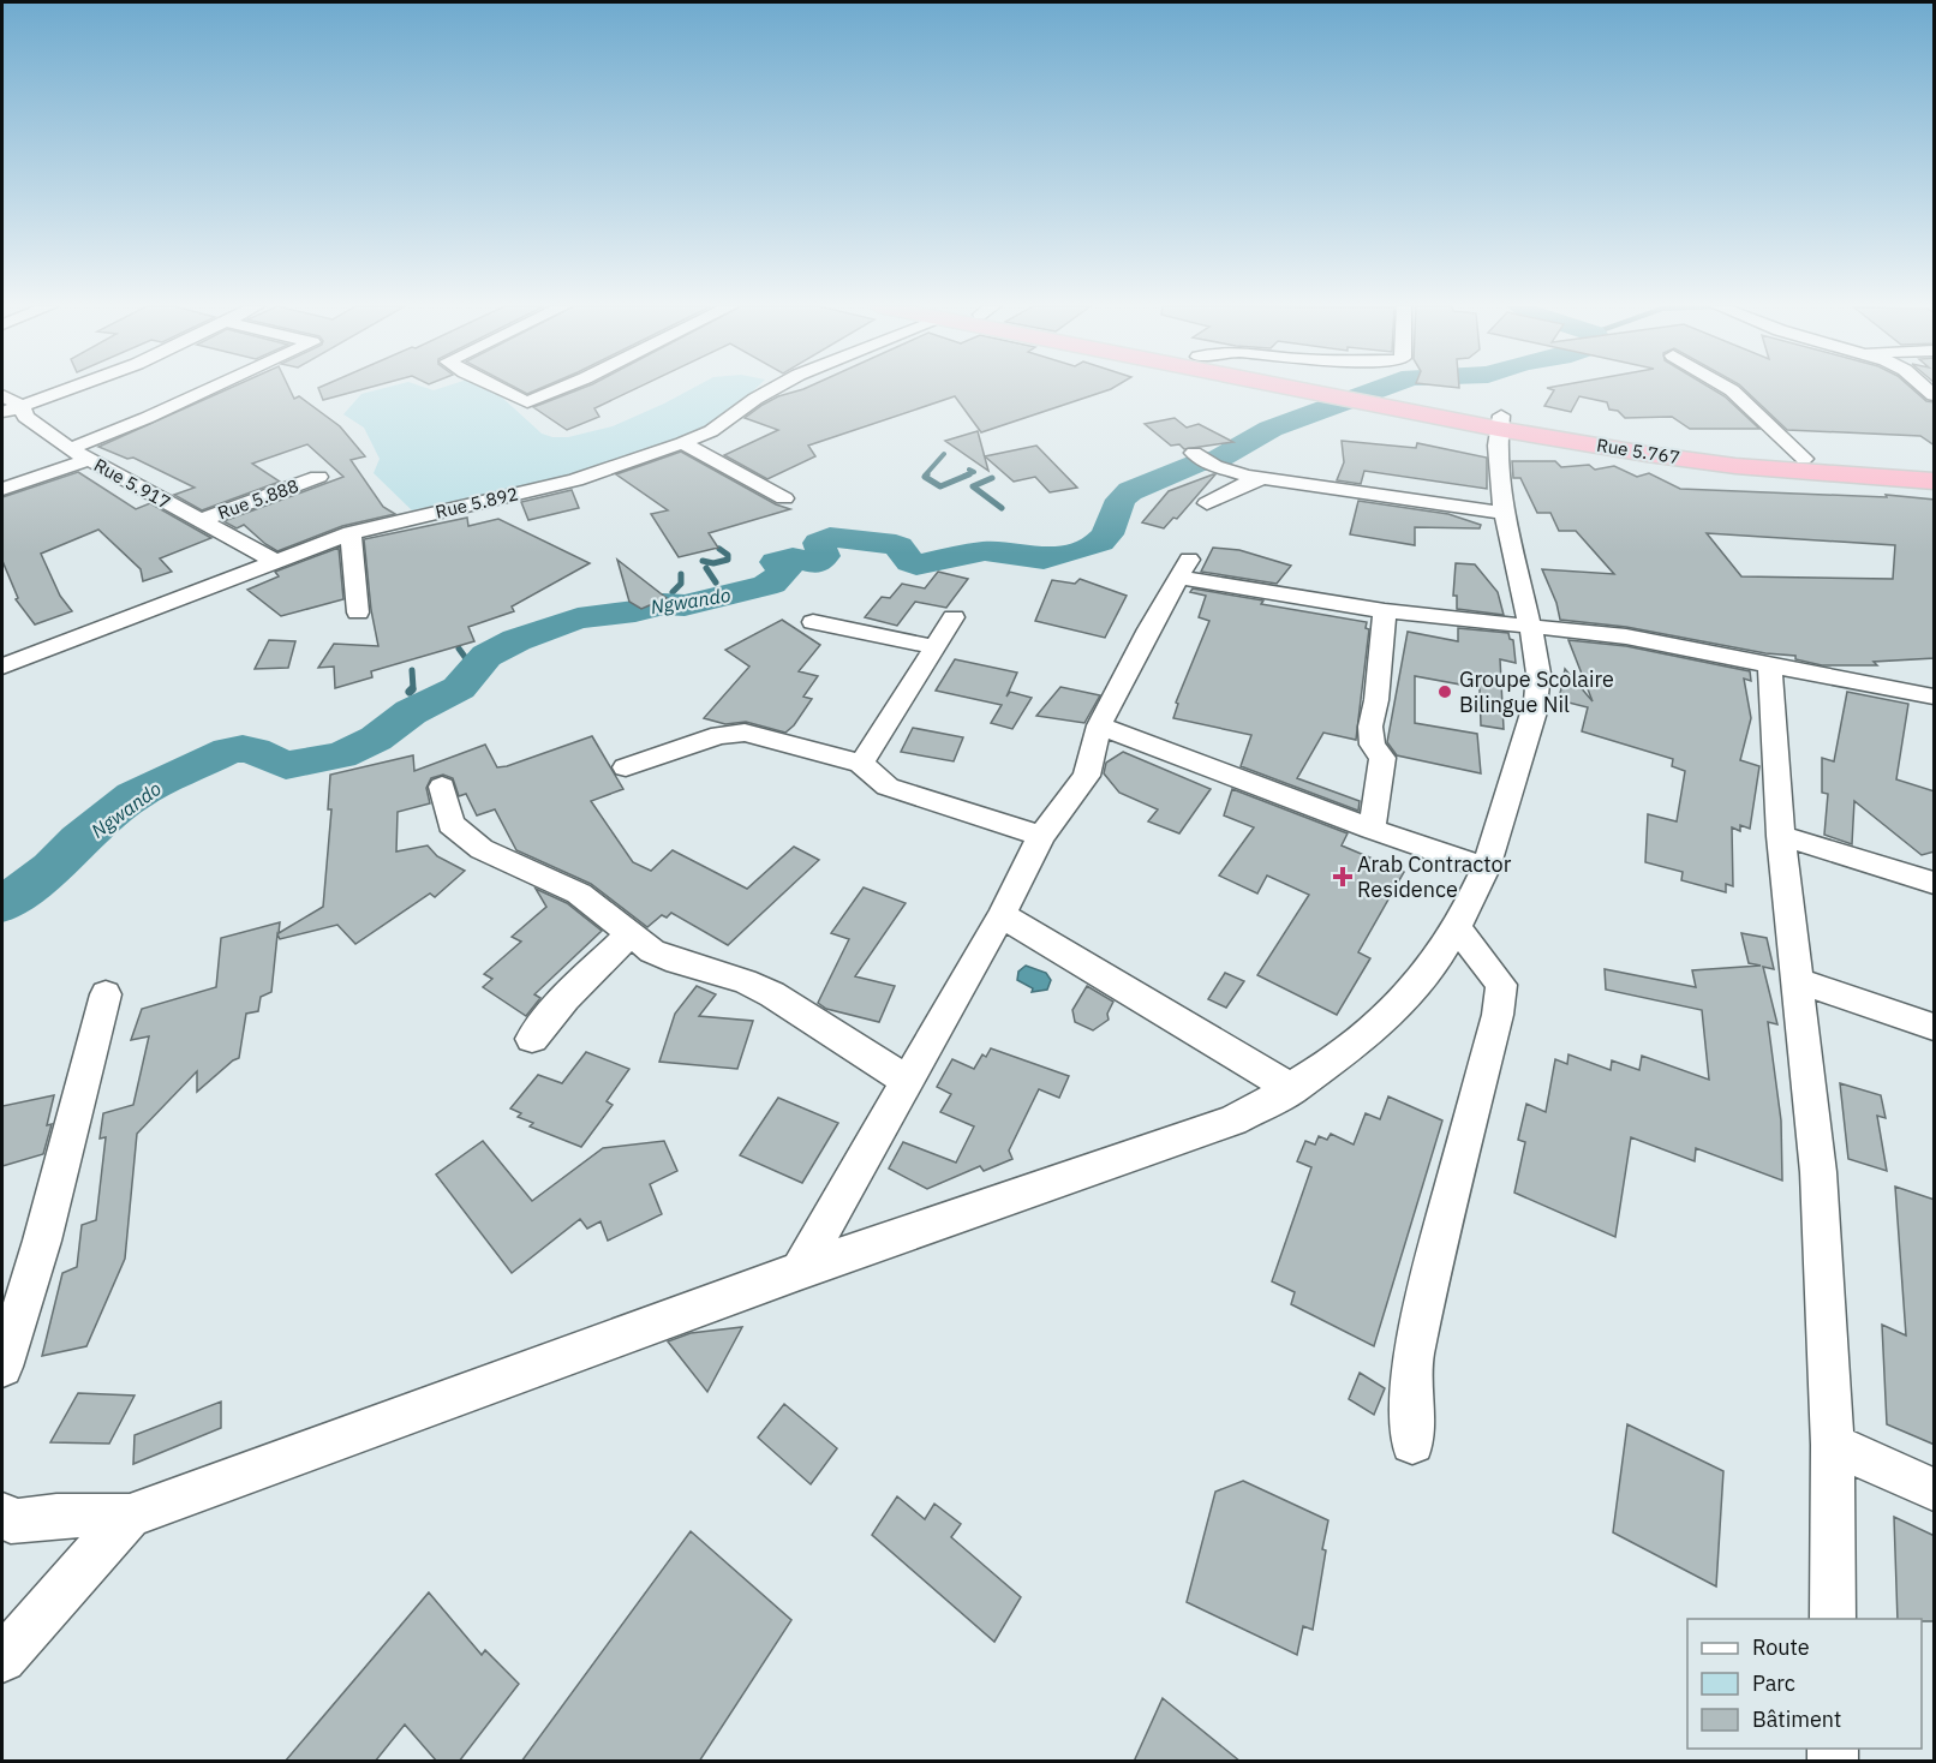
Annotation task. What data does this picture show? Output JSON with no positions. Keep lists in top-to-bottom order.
{
  "streets": {
    "highway": ["Rue 5.767"],
    "street": ["Rue 5.917", "Rue 5.888", "Rue 5.892"]
  },
  "crossings": [
    ["Rue 5.917", "Rue 5.888"],
    ["Rue 5.917", "Rue 5.892"]
  ],
  "water": ["Ngwando"],
  "places": {
    "other": ["Groupe Scolaire Bilingue Nil"],
    "health": ["Arab Contractor Residence"]
  },
  "legend": ["Route", "Parc", "Bâtiment"]
}
